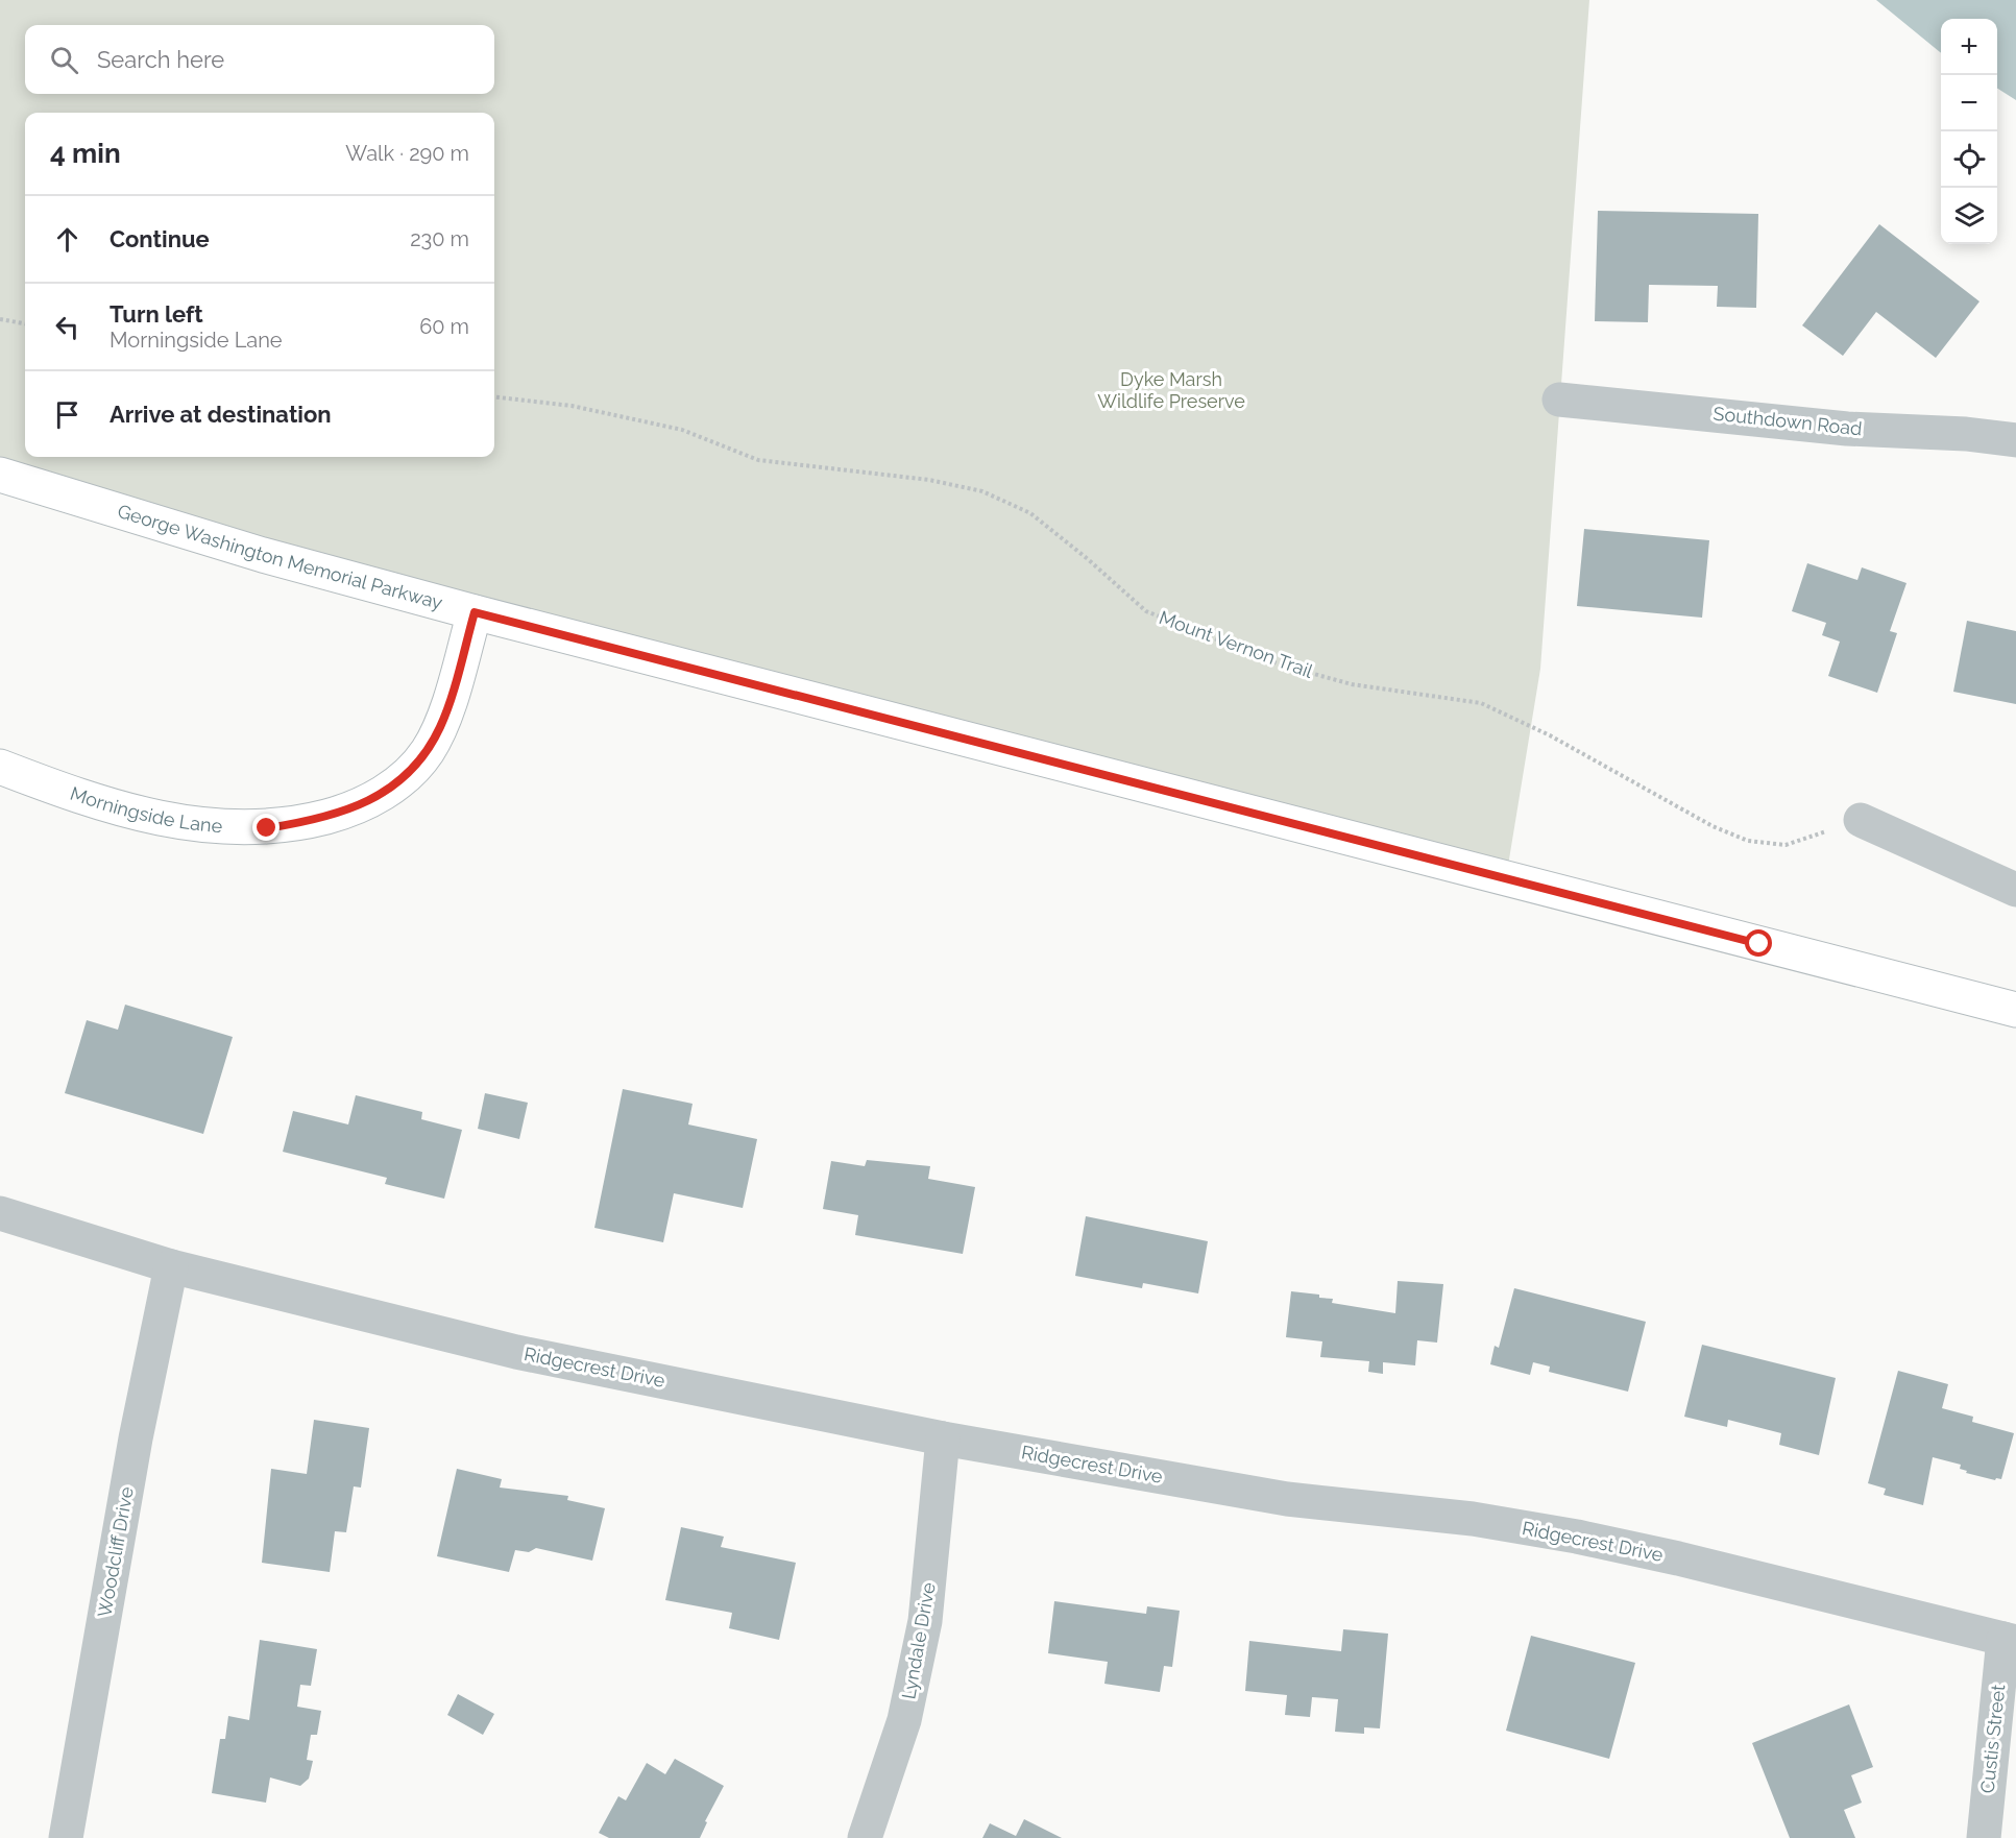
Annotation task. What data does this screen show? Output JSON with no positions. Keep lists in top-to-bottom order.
{
  "streets": {
    "main road": ["George Washington Memorial Parkway", "Morningside Lane"],
    "street": [
      "Southdown Road",
      "Ridgecrest Drive",
      "Woodcliff Drive",
      "Lyndale Drive",
      "Custis Street"
    ],
    "path": ["Mount Vernon Trail"]
  },
  "crossings": [
    ["George Washington Memorial Parkway", "Morningside Lane"],
    ["Ridgecrest Drive", "Woodcliff Drive"],
    ["Ridgecrest Drive", "Lyndale Drive"],
    ["Ridgecrest Drive", "Custis Street"]
  ],
  "parks": ["Dyke Marsh Wildlife Preserve"],
  "page": {
    "map_buttons": ["+", "−"],
    "search": "Search here",
    "heading": ["4 min", "Walk · 290 m"],
    "list": [
      ["Continue", "230 m"],
      ["Turn left", "Morningside Lane", "60 m"],
      "Arrive at destination"
    ]
  }
}
